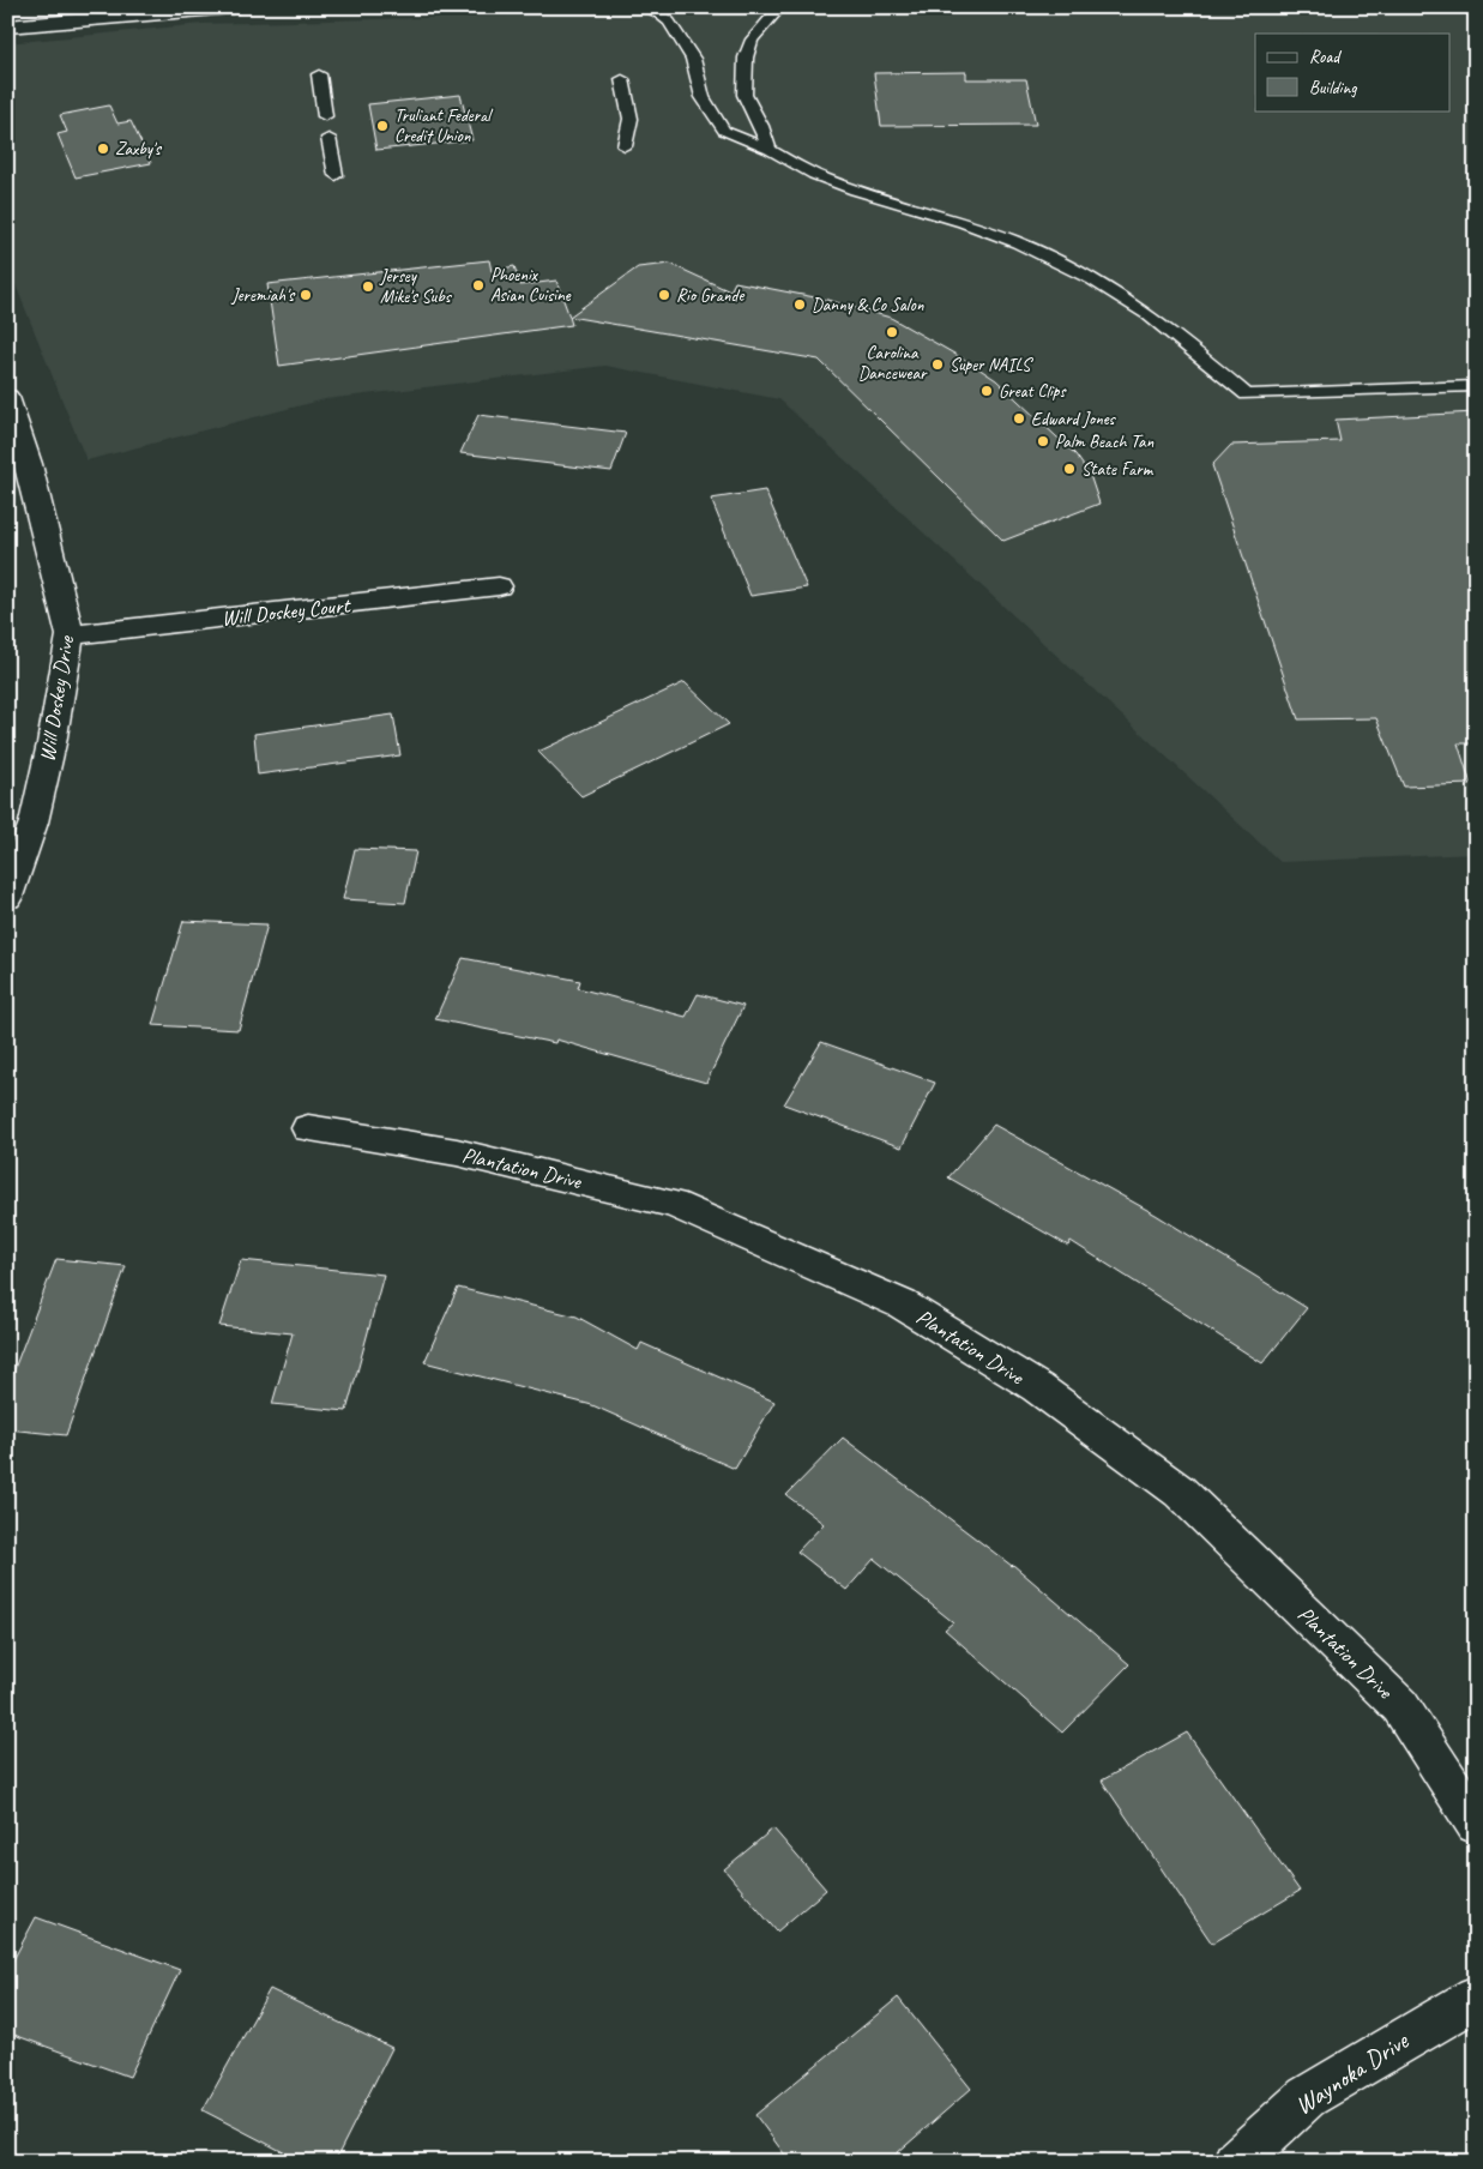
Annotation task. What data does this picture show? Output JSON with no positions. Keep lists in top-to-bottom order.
{
  "streets": {
    "street": [
      "Will Doskey Court",
      "Will Doskey Drive",
      "Plantation Drive",
      "Waynoka Drive"
    ]
  },
  "crossings": [
    ["Will Doskey Court", "Will Doskey Drive"]
  ],
  "places": [
    "Truliant Federal Credit Union",
    "Zaxby's",
    "Phoenix Asian Cuisine",
    "Jersey Mike's Subs",
    "Jeremiah's",
    "Rio Grande",
    "Danny & Co Salon",
    "Carolina Dancewear",
    "Super NAILS",
    "Great Clips",
    "Edward Jones",
    "Palm Beach Tan",
    "State Farm"
  ],
  "legend": ["Road", "Building"]
}
